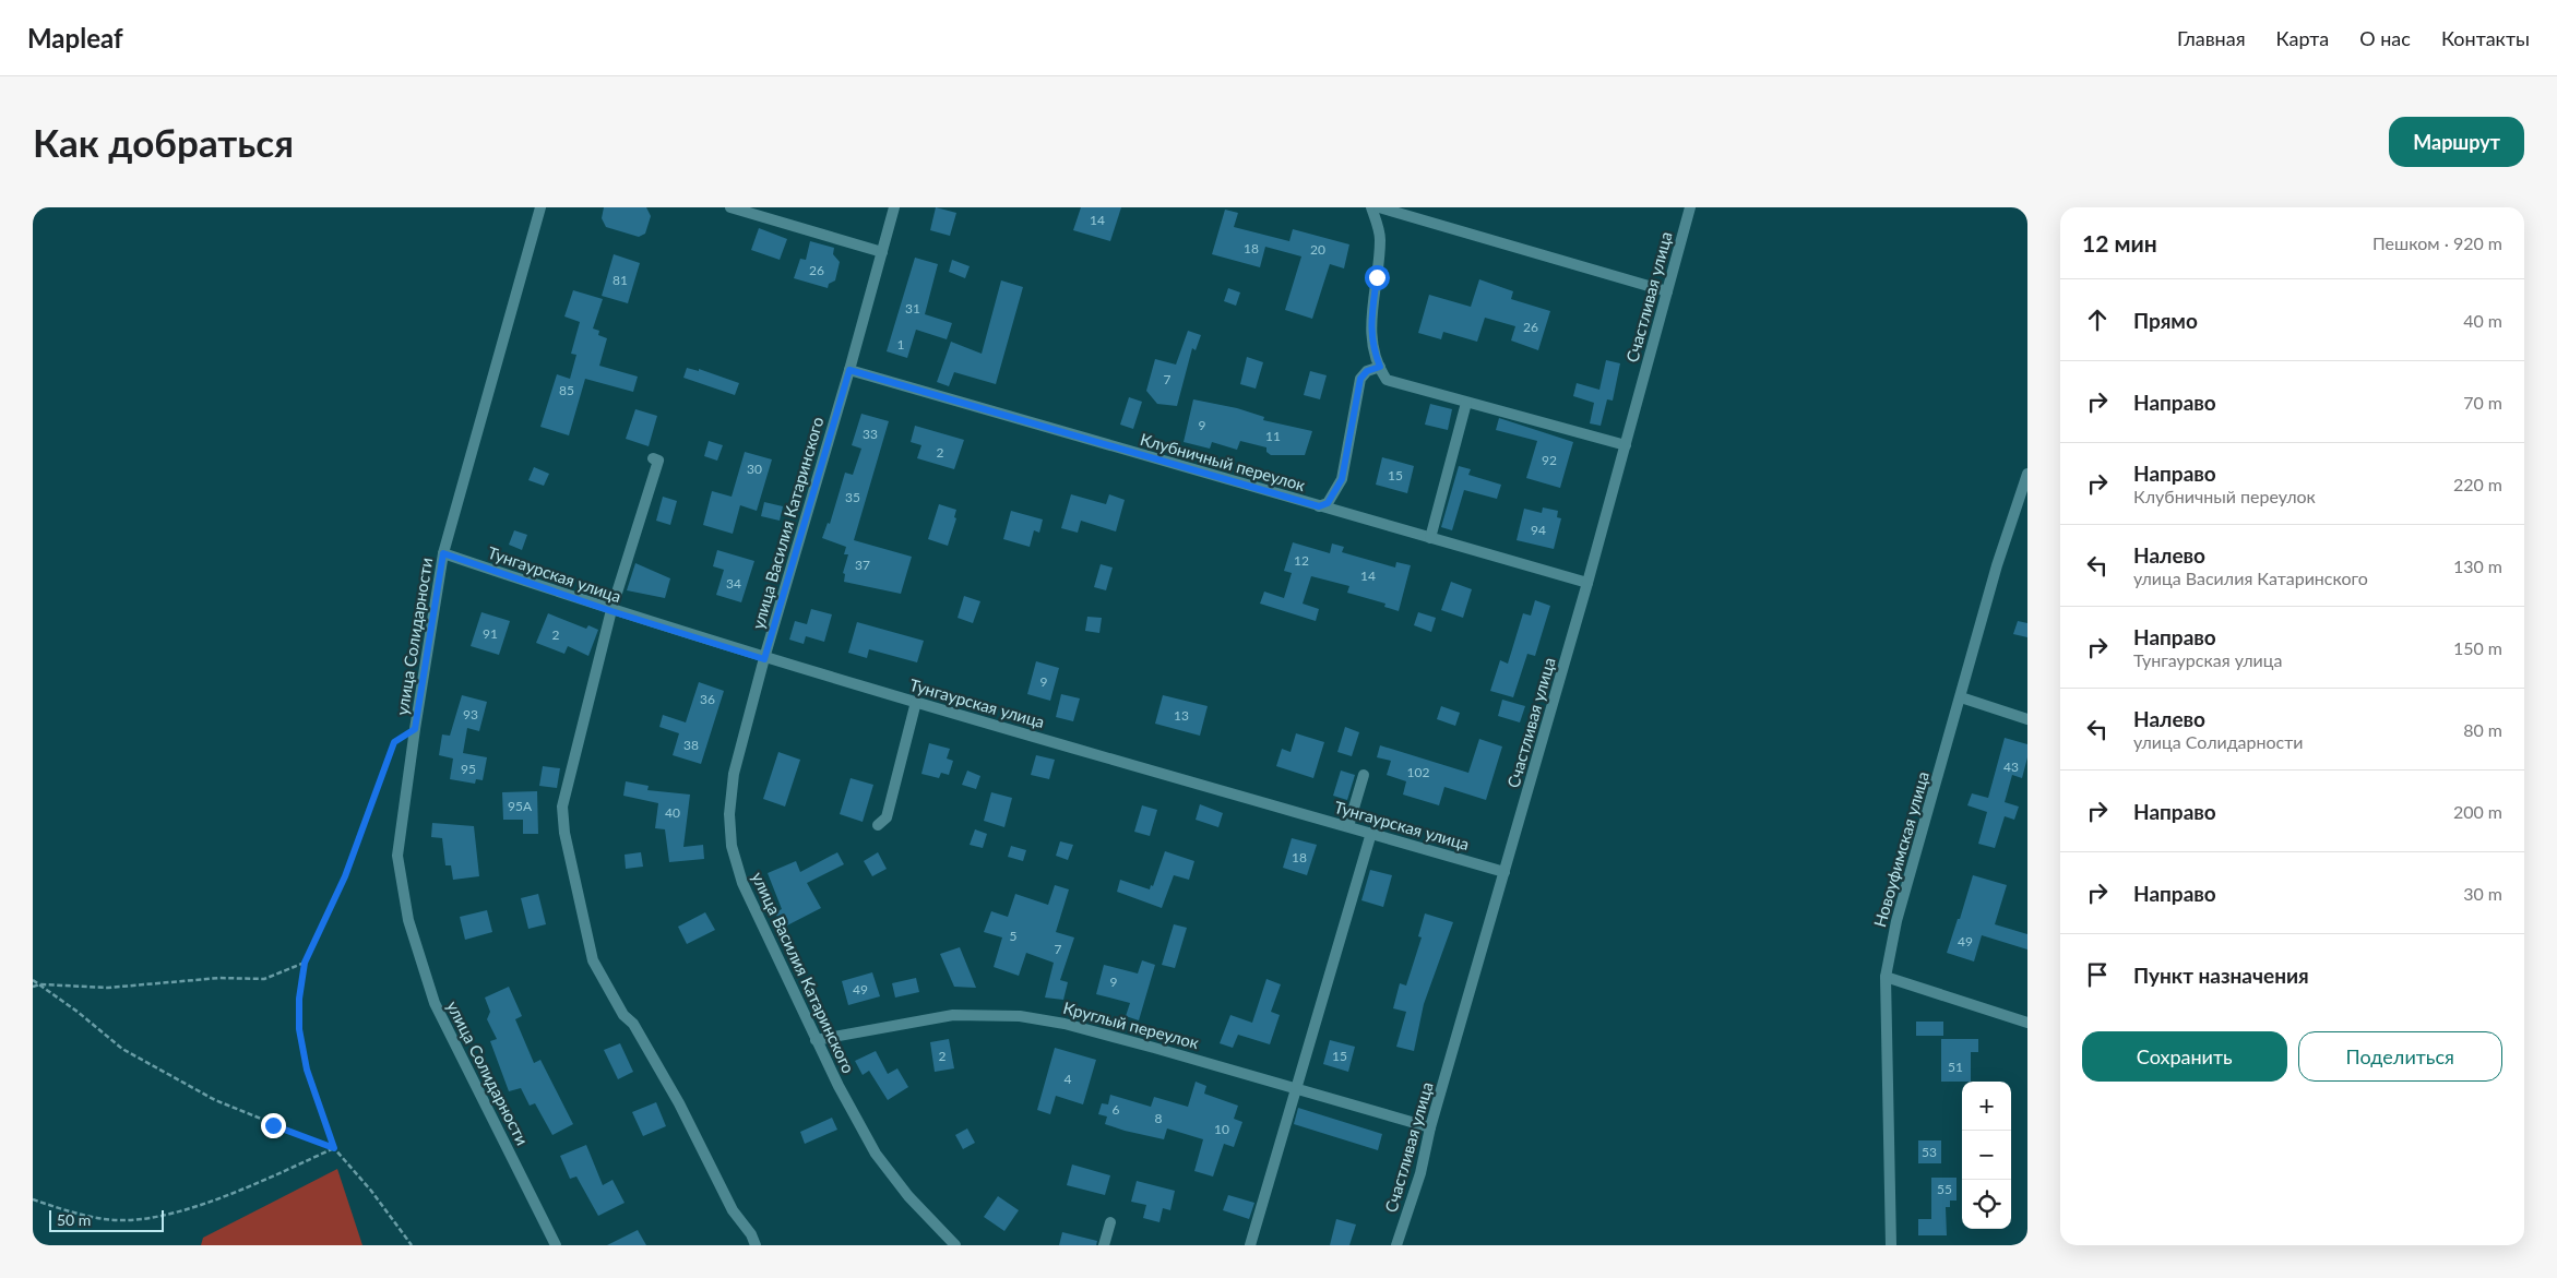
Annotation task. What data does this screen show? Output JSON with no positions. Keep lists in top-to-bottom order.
{
  "streets": {
    "street": [
      "Счастливая улица",
      "Клубничный переулок",
      "улица Василия Катаринского",
      "Тунгаурская улица",
      "улица Солидарности",
      "Новоуфимская улица",
      "Круглый переулок"
    ]
  },
  "crossings": [
    ["Счастливая улица", "Клубничный переулок"],
    ["Счастливая улица", "Тунгаурская улица"],
    ["Счастливая улица", "Круглый переулок"],
    ["Клубничный переулок", "улица Василия Катаринского"],
    ["улица Василия Катаринского", "Тунгаурская улица"],
    ["улица Василия Катаринского", "Круглый переулок"],
    ["Тунгаурская улица", "улица Солидарности"]
  ],
  "house_numbers": [
    "14",
    "18",
    "20",
    "26",
    "81",
    "31",
    "26",
    "1",
    "7",
    "85",
    "9",
    "33",
    "11",
    "2",
    "92",
    "30",
    "15",
    "35",
    "94",
    "12",
    "37",
    "14",
    "34",
    "91",
    "2",
    "9",
    "36",
    "93",
    "13",
    "38",
    "43",
    "95",
    "102",
    "95А",
    "40",
    "18",
    "5",
    "49",
    "7",
    "9",
    "49",
    "2",
    "15",
    "51",
    "4",
    "6",
    "8",
    "10",
    "53",
    "55"
  ],
  "scale_bar": "50 m",
  "page": {
    "header": "Mapleaf",
    "nav": [
      "Главная",
      "Карта",
      "О нас",
      "Контакты"
    ],
    "buttons": [
      "Маршрут",
      ["Сохранить", "Поделиться"]
    ],
    "title": "Как добраться",
    "heading": ["12 мин", "Пешком · 920 m"],
    "list": [
      ["Прямо", "40 m"],
      ["Направо", "70 m"],
      ["Направо", "Клубничный переулок", "220 m"],
      ["Налево", "улица Василия Катаринского", "130 m"],
      ["Направо", "Тунгаурская улица", "150 m"],
      ["Налево", "улица Солидарности", "80 m"],
      ["Направо", "200 m"],
      ["Направо", "30 m"],
      "Пункт назначения"
    ],
    "map_buttons": ["+", "−"],
    "scale": "50 m"
  }
}
